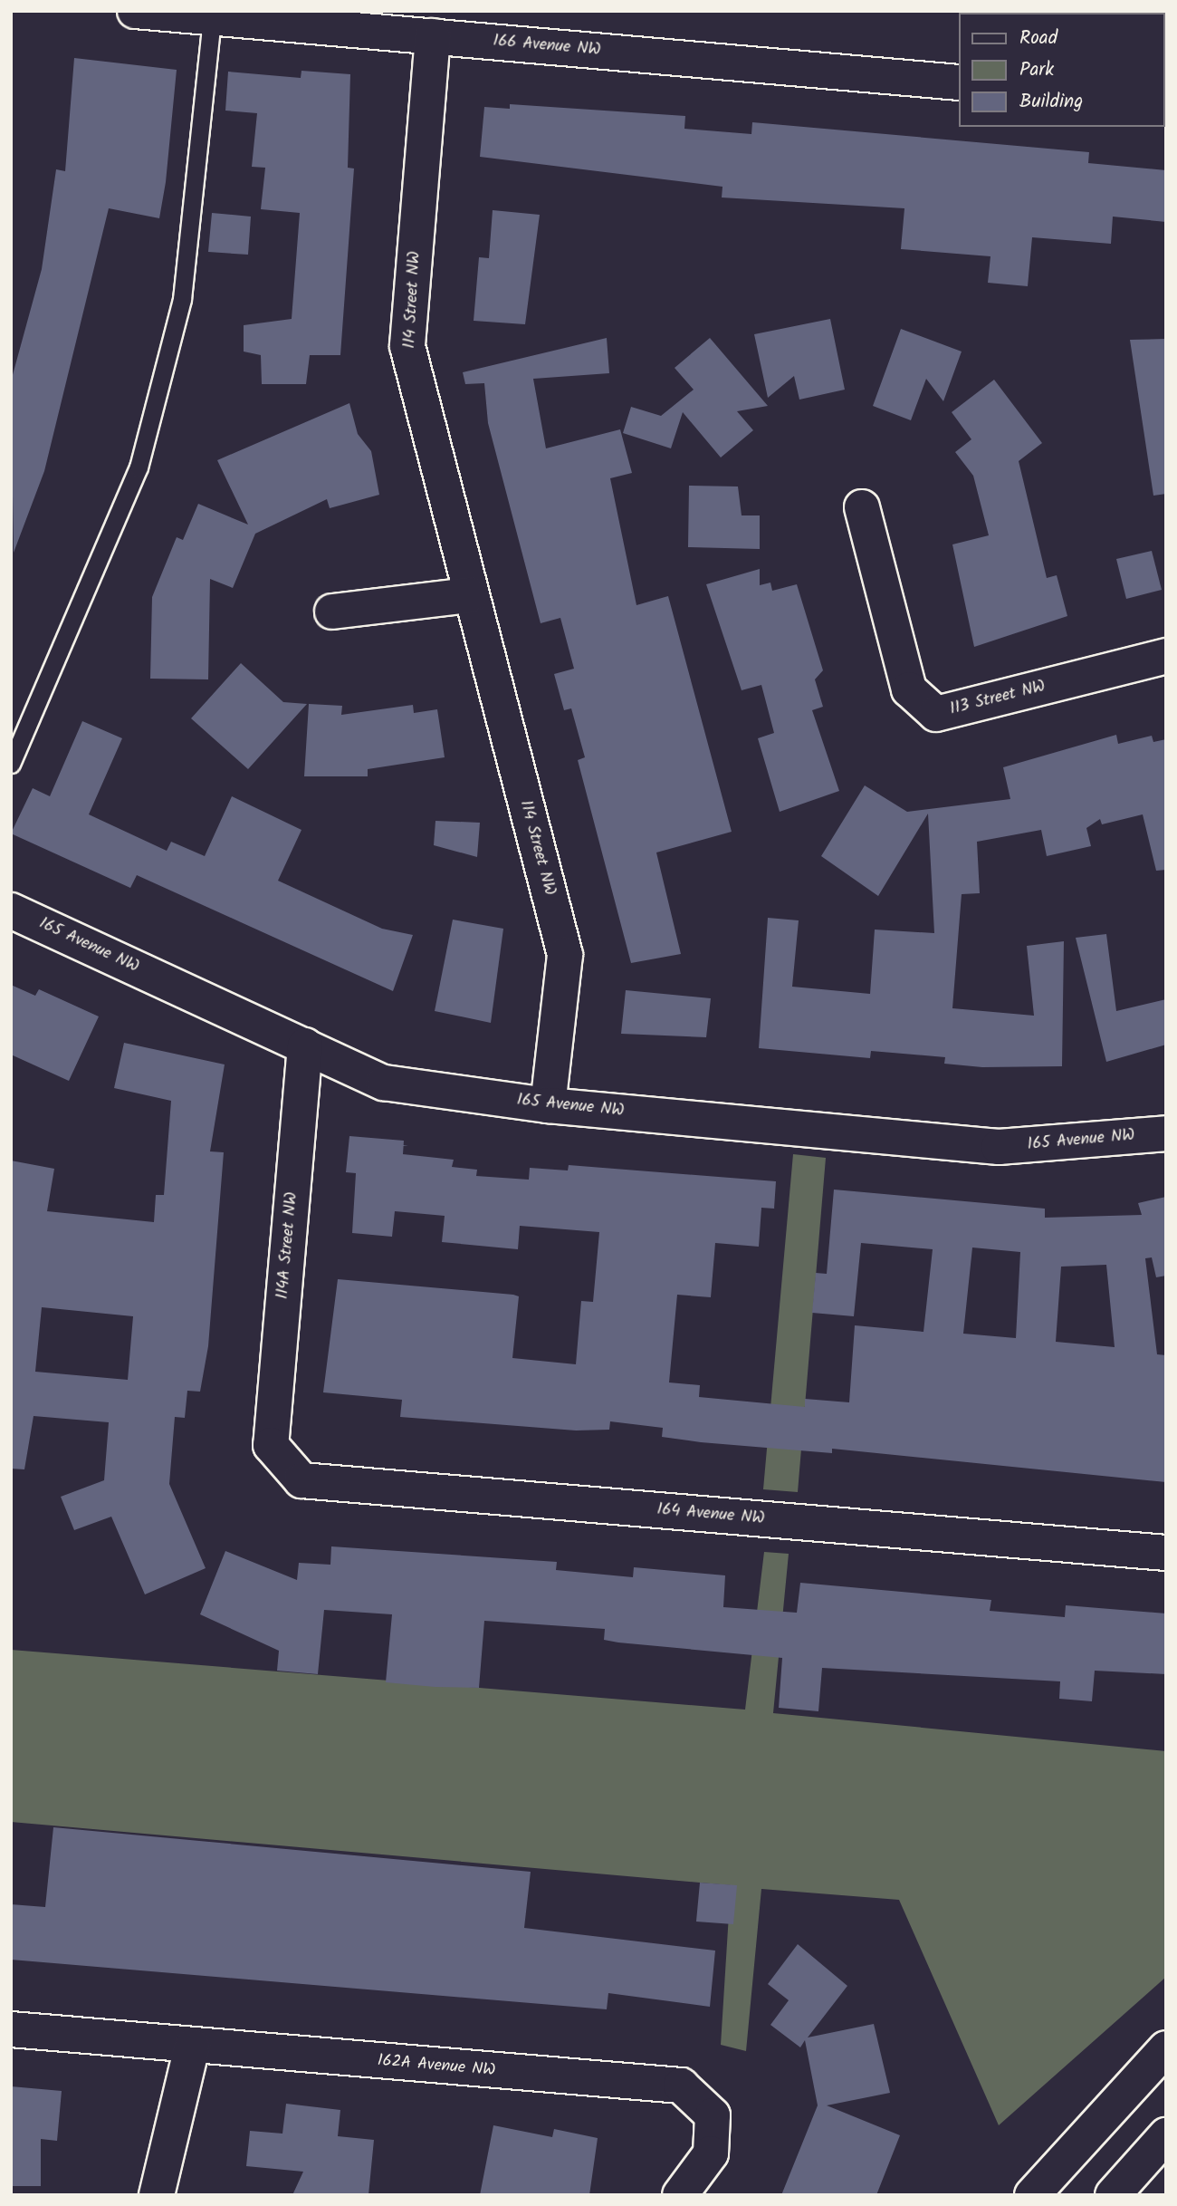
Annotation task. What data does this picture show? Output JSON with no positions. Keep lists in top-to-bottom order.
{
  "streets": {
    "street": [
      "166 Avenue NW",
      "114 Street NW",
      "113 Street NW",
      "165 Avenue NW",
      "114A Street NW",
      "164 Avenue NW",
      "162A Avenue NW"
    ]
  },
  "crossings": [
    ["166 Avenue NW", "114 Street NW"],
    ["114 Street NW", "165 Avenue NW"],
    ["165 Avenue NW", "114A Street NW"],
    ["114A Street NW", "164 Avenue NW"]
  ],
  "legend": ["Road", "Park", "Building"]
}
